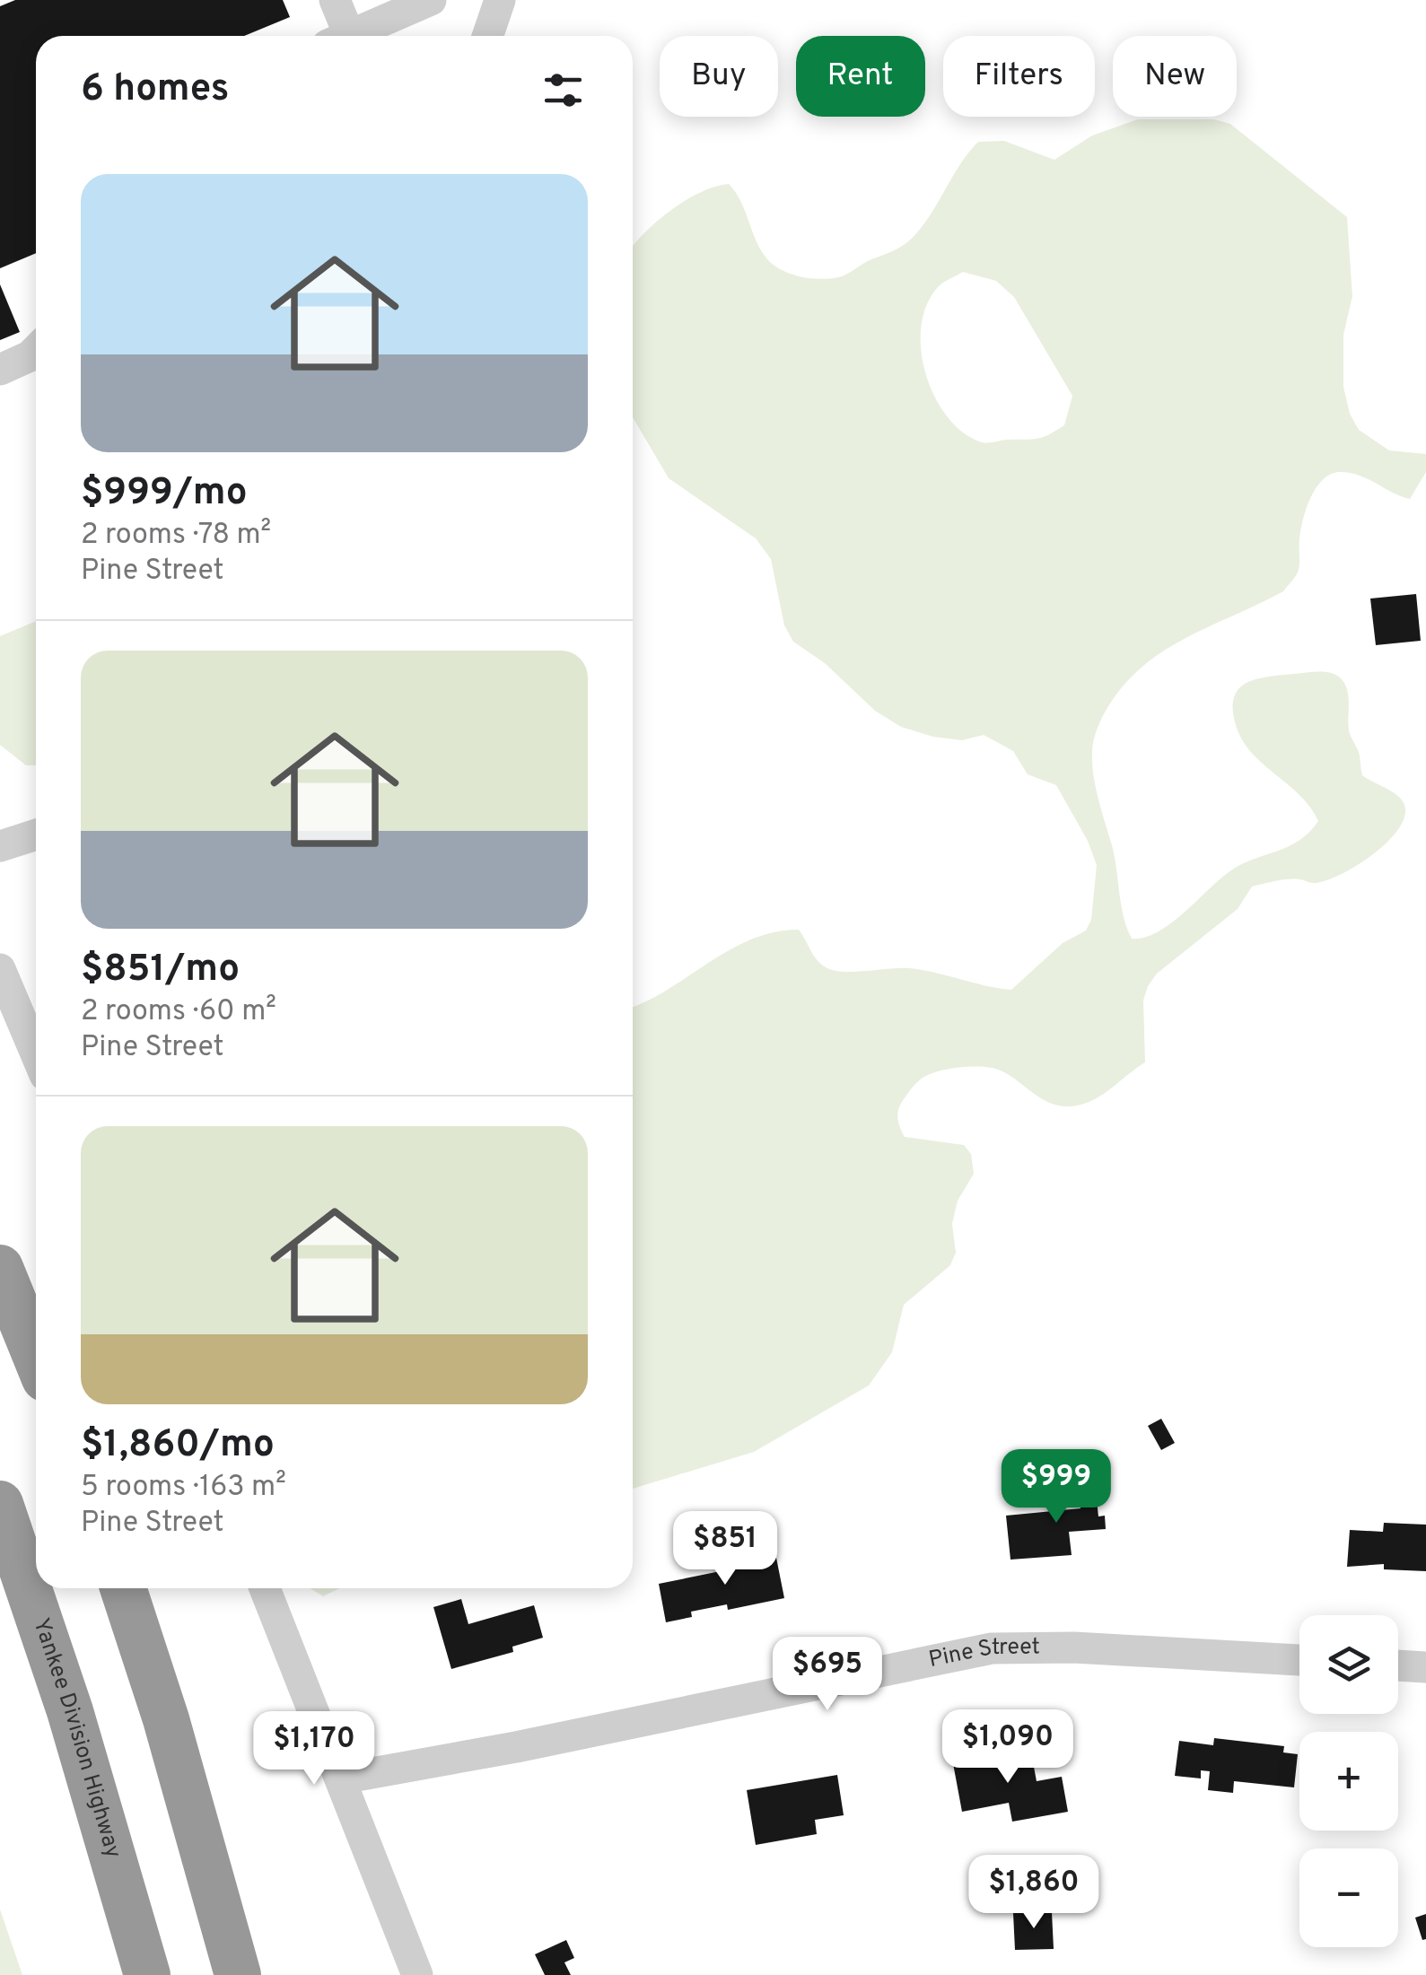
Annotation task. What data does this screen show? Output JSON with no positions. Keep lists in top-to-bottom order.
{
  "streets": {
    "highway": ["Yankee Division Highway"],
    "street": ["Pine Street"]
  },
  "page": {
    "chip": [
      "Buy",
      "Rent",
      "Filters",
      "New"
    ],
    "heading": "6 homes",
    "list": [
      {
        "name": "$999/mo",
        "note": "2 rooms · 78 m² · Pine Street"
      },
      {
        "name": "$851/mo",
        "note": "2 rooms · 60 m² · Pine Street"
      },
      {
        "name": "$1,860/mo",
        "note": "5 rooms · 163 m² · Pine Street"
      }
    ],
    "price": [
      "$999",
      "$851",
      "$695",
      "$1,090",
      "$1,170",
      "$1,860"
    ],
    "map_buttons": ["+", "−"]
  }
}
